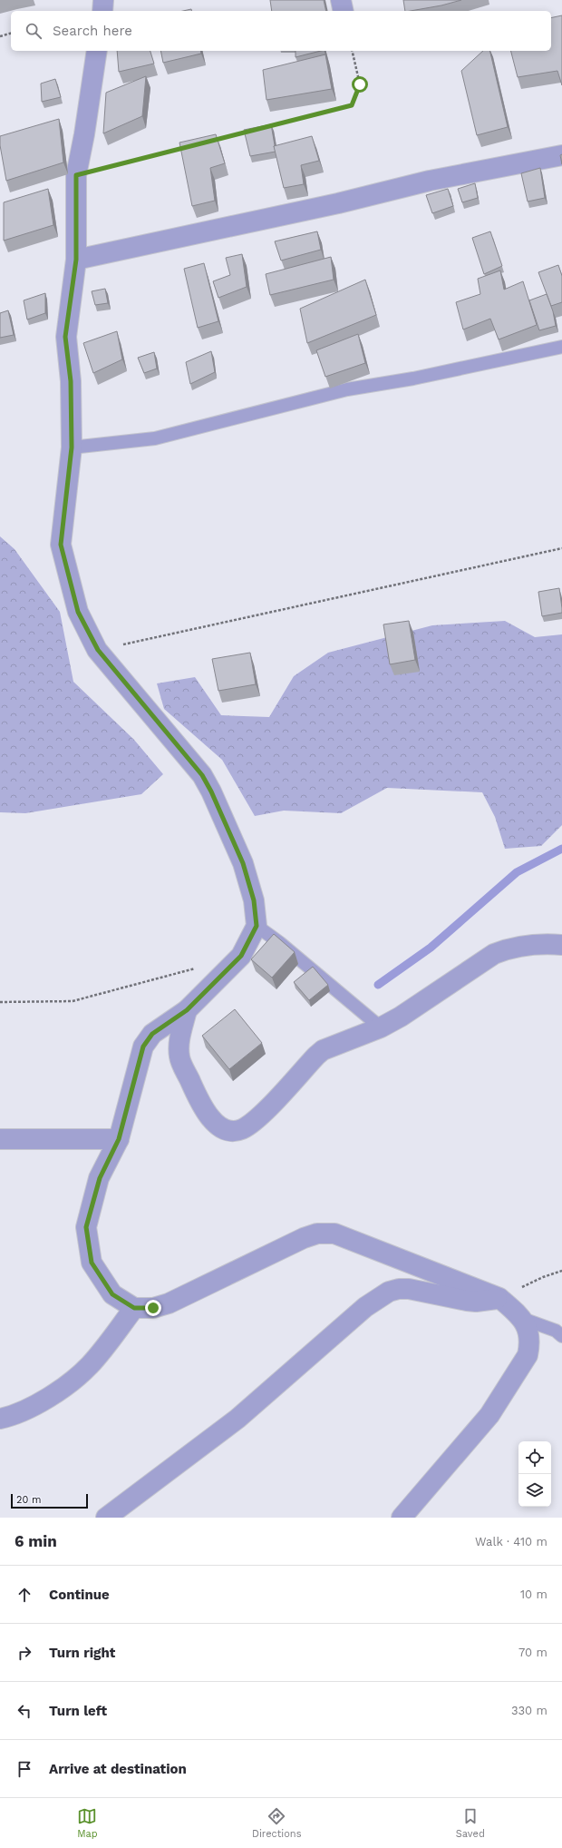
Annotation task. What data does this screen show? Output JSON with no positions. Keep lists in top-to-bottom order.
{
  "scale_bar": "20 m",
  "page": {
    "search": "Search here",
    "scale": "20 m",
    "heading": ["6 min", "Walk · 410 m"],
    "list": [
      ["Continue", "10 m"],
      ["Turn right", "70 m"],
      ["Turn left", "330 m"],
      "Arrive at destination"
    ],
    "nav": ["Map", "Directions", "Saved"]
  }
}
